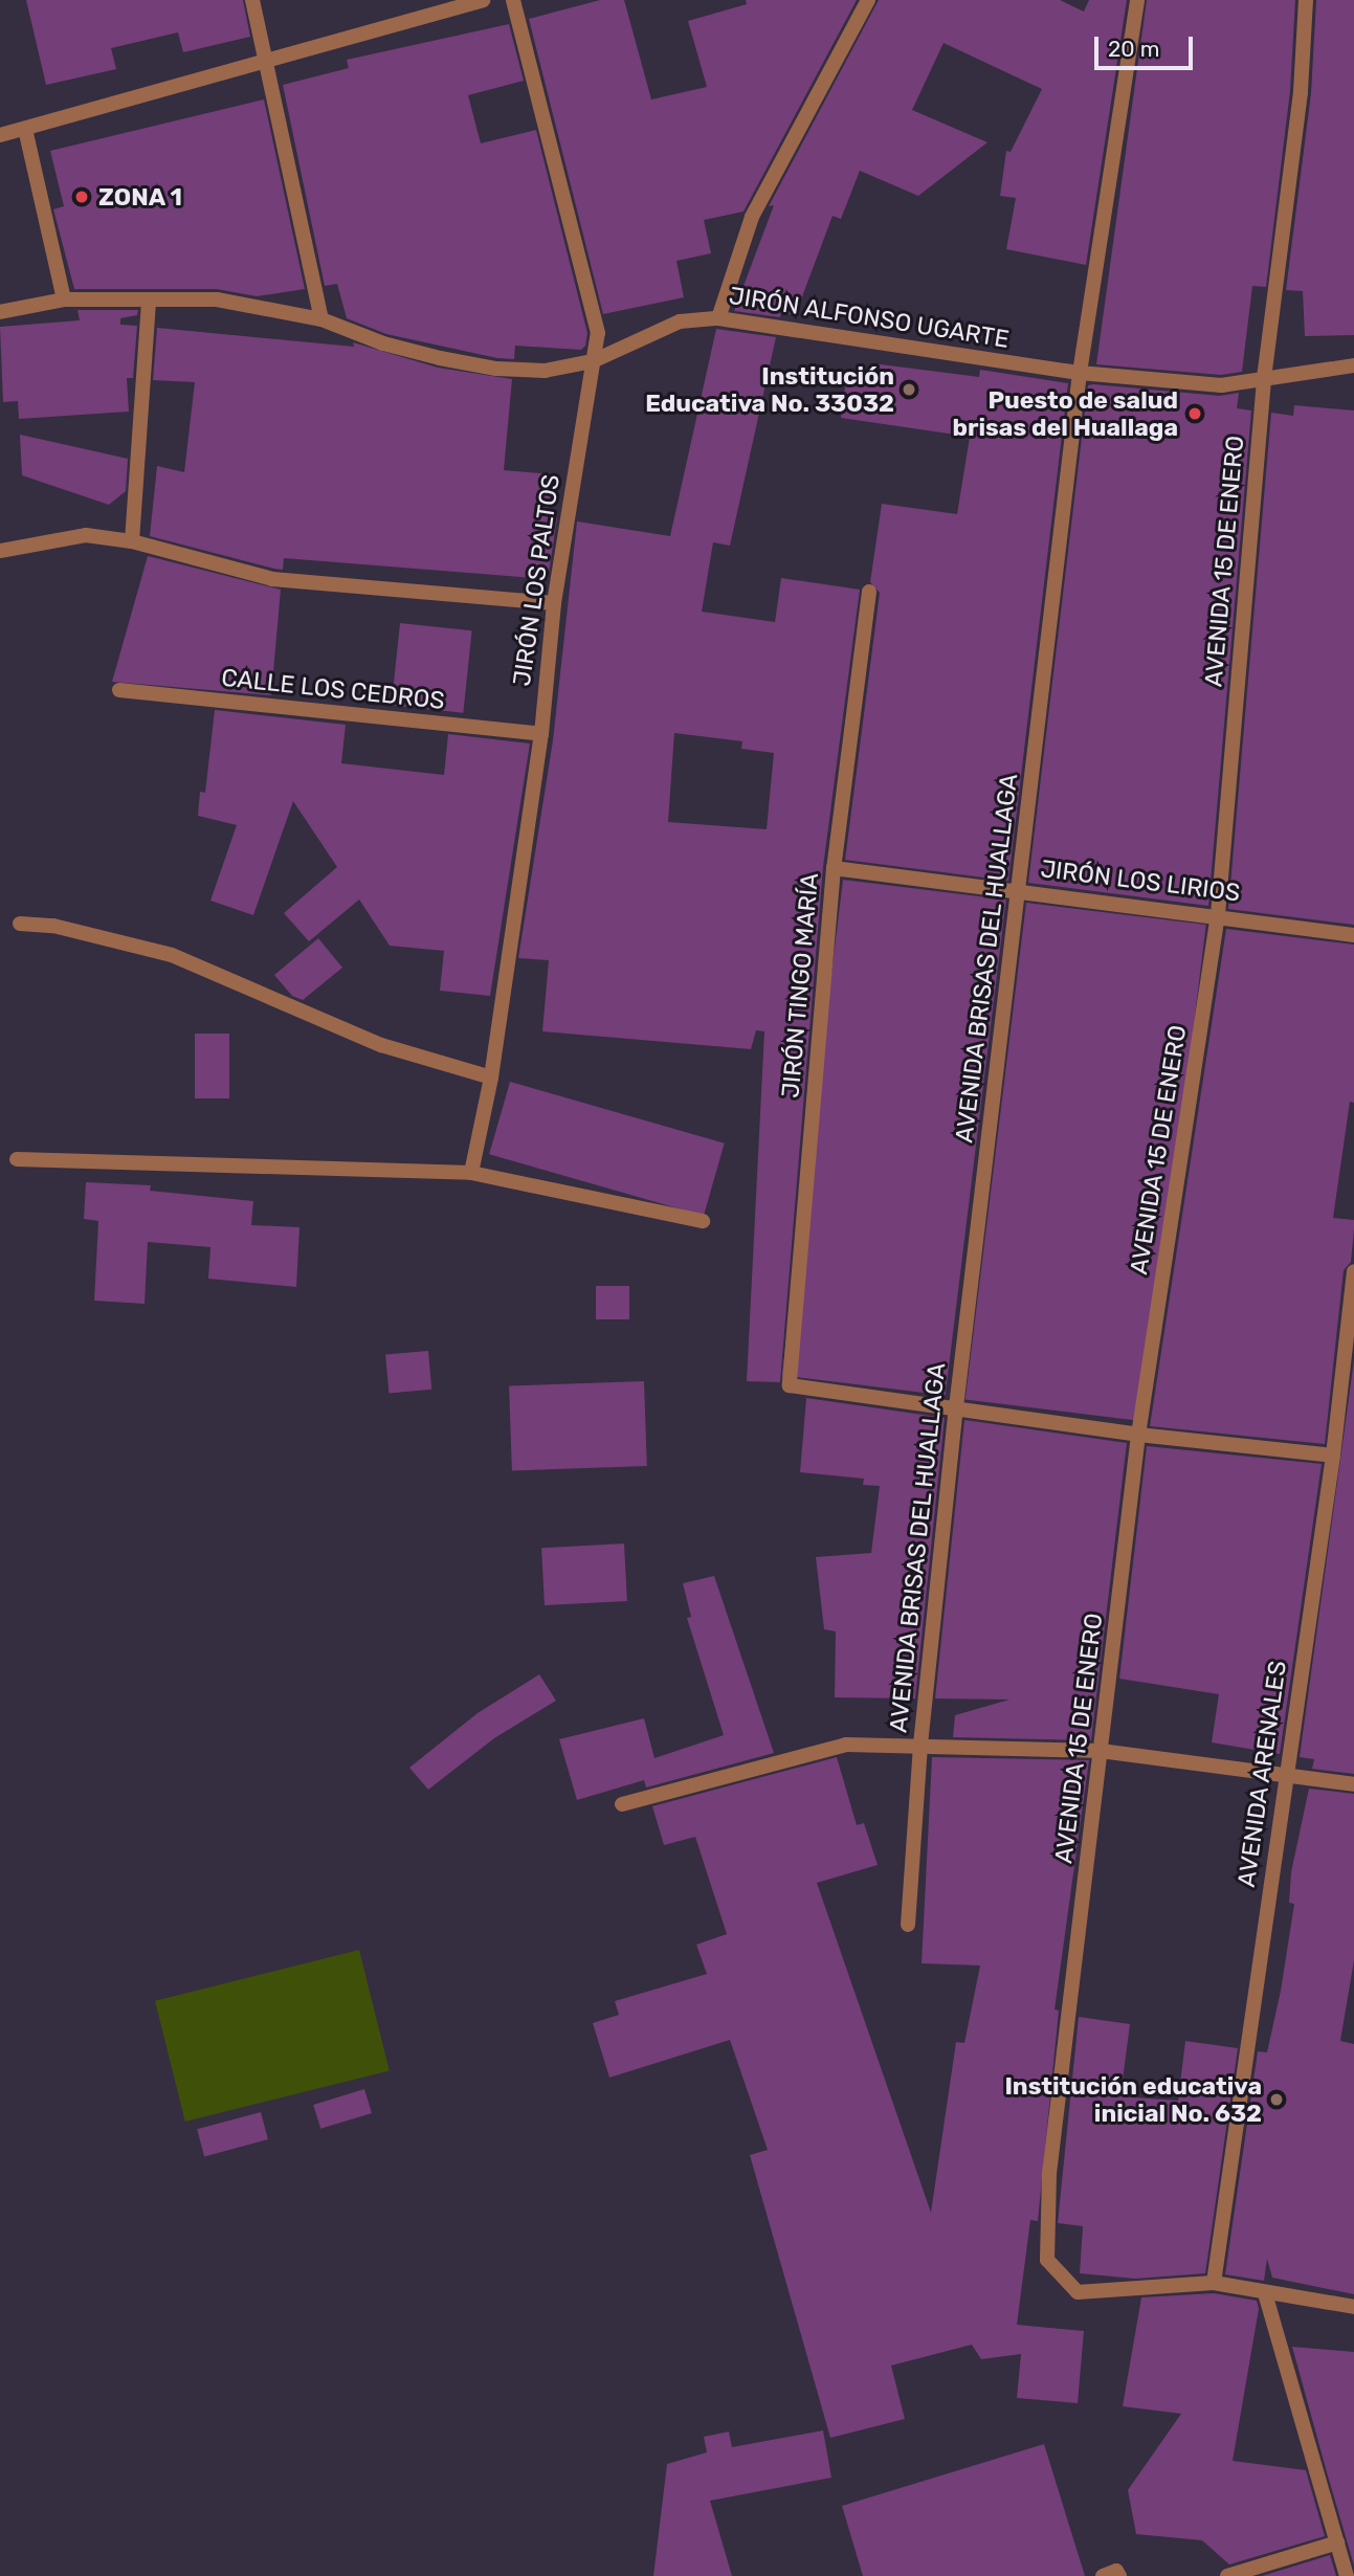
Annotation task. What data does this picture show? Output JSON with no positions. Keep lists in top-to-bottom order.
{
  "streets": {
    "street": [
      "JIRÓN ALFONSO UGARTE",
      "AVENIDA 15 DE ENERO",
      "JIRÓN LOS PALTOS",
      "CALLE LOS CEDROS",
      "JIRÓN LOS LIRIOS",
      "AVENIDA BRISAS DEL HUALLAGA",
      "JIRÓN TINGO MARÍA",
      "AVENIDA ARENALES"
    ]
  },
  "crossings": [
    ["JIRÓN ALFONSO UGARTE", "AVENIDA 15 DE ENERO"],
    ["JIRÓN ALFONSO UGARTE", "JIRÓN LOS PALTOS"],
    ["JIRÓN ALFONSO UGARTE", "AVENIDA BRISAS DEL HUALLAGA"],
    ["AVENIDA 15 DE ENERO", "JIRÓN LOS LIRIOS"],
    ["AVENIDA 15 DE ENERO", "AVENIDA ARENALES"],
    ["JIRÓN LOS PALTOS", "CALLE LOS CEDROS"],
    ["JIRÓN LOS LIRIOS", "AVENIDA BRISAS DEL HUALLAGA"],
    ["JIRÓN LOS LIRIOS", "JIRÓN TINGO MARÍA"],
    ["AVENIDA BRISAS DEL HUALLAGA", "JIRÓN TINGO MARÍA"]
  ],
  "places": [
    "ZONA 1",
    "Institución Educativa No. 33032",
    "Puesto de salud brisas del Huallaga",
    "Institución educativa inicial No. 632"
  ],
  "scale_bar": "20 m"
}
